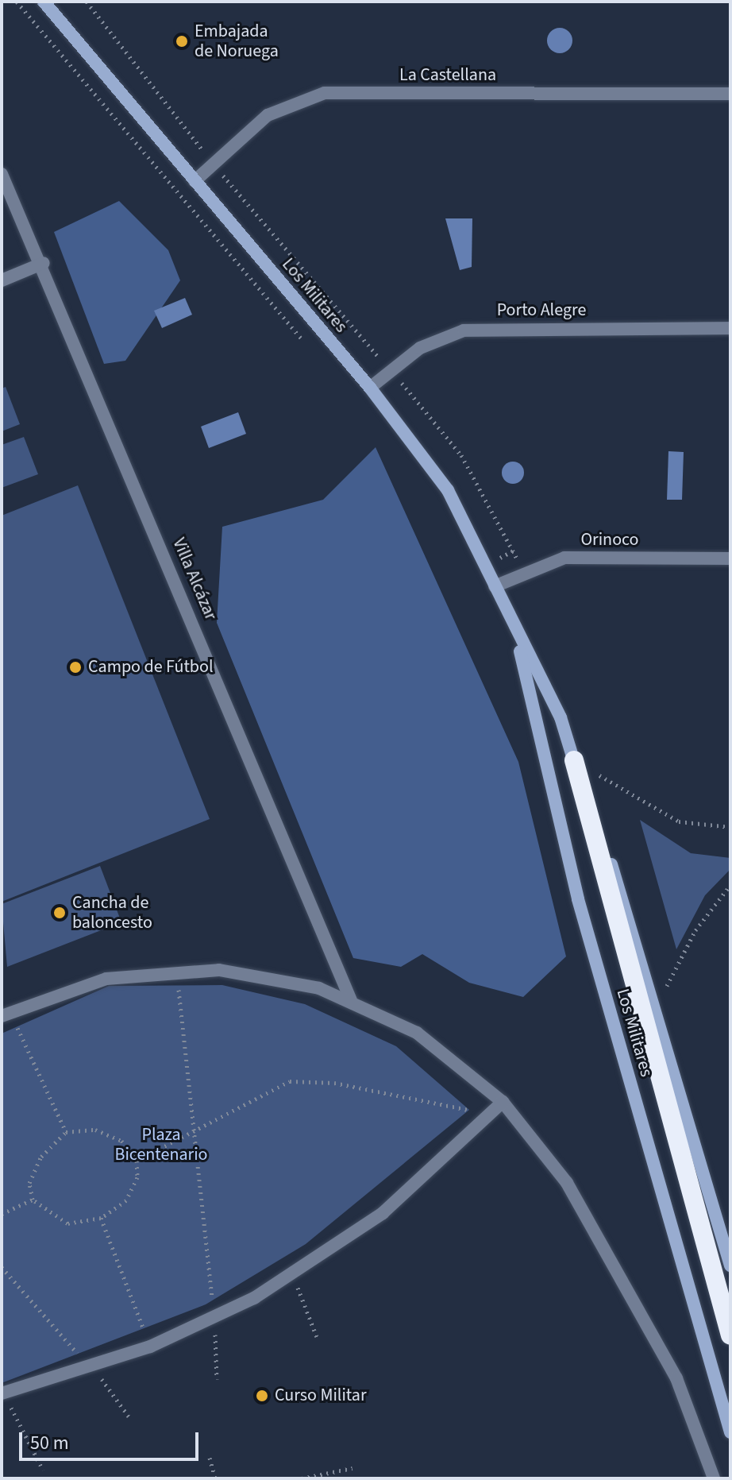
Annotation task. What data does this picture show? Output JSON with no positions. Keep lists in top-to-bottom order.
{
  "streets": {
    "main road": ["Los Militares"],
    "street": [
      "La Castellana",
      "Porto Alegre",
      "Orinoco",
      "Villa Alcázar"
    ]
  },
  "crossings": [
    ["La Castellana", "Los Militares"],
    ["Los Militares", "Porto Alegre"],
    ["Los Militares", "Orinoco"]
  ],
  "parks": ["Plaza Bicentenario"],
  "places": [
    "Embajada de Noruega",
    "Campo de Fútbol",
    "Cancha de baloncesto",
    "Curso Militar"
  ],
  "scale_bar": "50 m"
}
